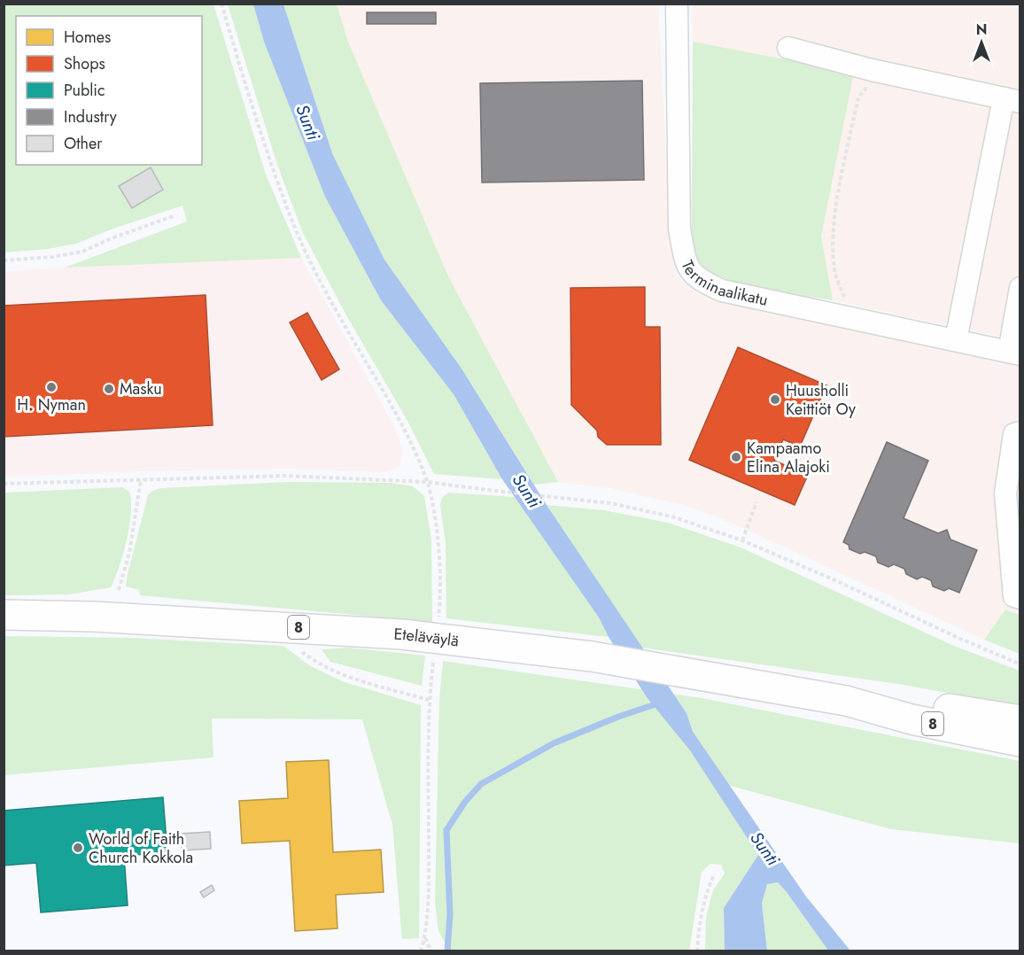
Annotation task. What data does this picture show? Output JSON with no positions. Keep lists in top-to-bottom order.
{
  "streets": {
    "highway": ["8", "Eteläväylä"],
    "street": ["Terminaalikatu"]
  },
  "water": ["Sunti"],
  "places": [
    "H. Nyman",
    "Masku",
    "Huusholli Keittiöt Oy",
    "Kampaamo Elina Alajoki",
    "World of Faith Church Kokkola"
  ],
  "legend": [
    "Homes",
    "Shops",
    "Public",
    "Industry",
    "Other"
  ],
  "north": "top"
}
